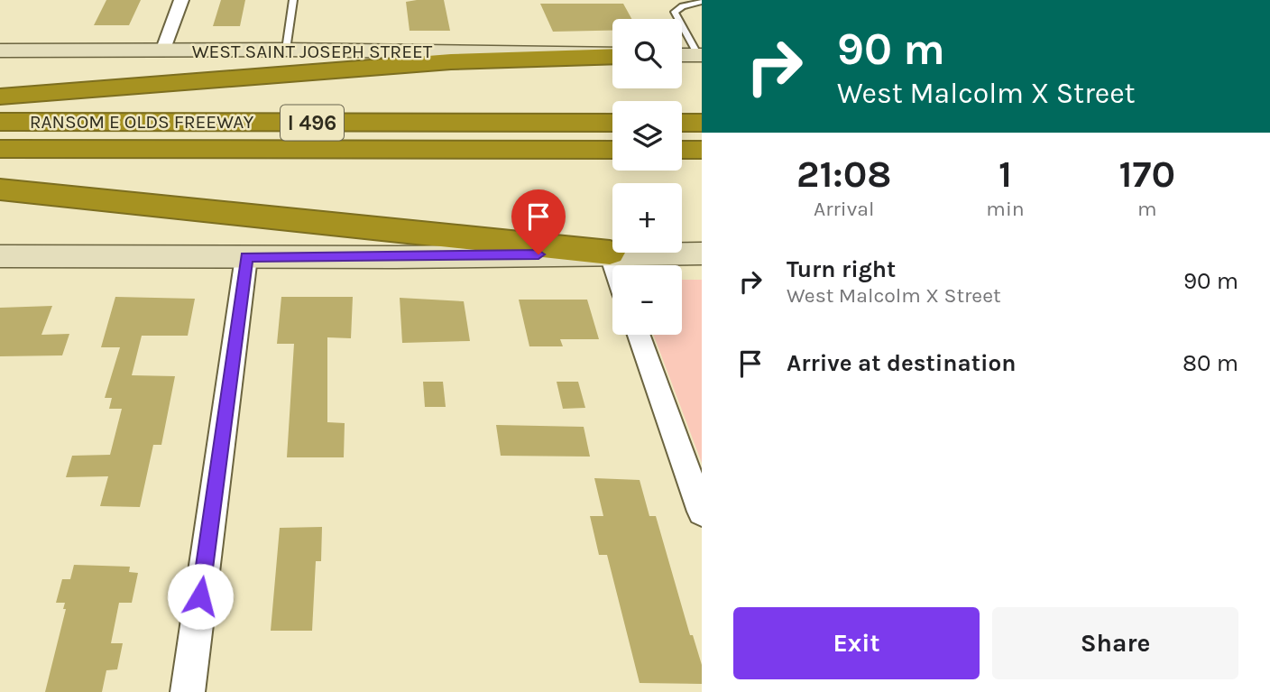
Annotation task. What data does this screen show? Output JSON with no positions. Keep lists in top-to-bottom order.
{
  "streets": {
    "highway": ["RANSOM E OLDS FREEWAY", "I 496"],
    "main road": ["WEST SAINT JOSEPH STREET"]
  },
  "page": {
    "turn": ["90 m", "West Malcolm X Street"],
    "map_buttons": ["+", "−"],
    "eta": [
      "21:08",
      "Arrival",
      "1",
      "min",
      "170",
      "m"
    ],
    "list": [
      {
        "name": "Turn right",
        "note": "West Malcolm X Street",
        "value": "90 m"
      },
      {
        "name": "Arrive at destination",
        "value": "80 m"
      }
    ],
    "buttons": ["Exit", "Share"]
  }
}
